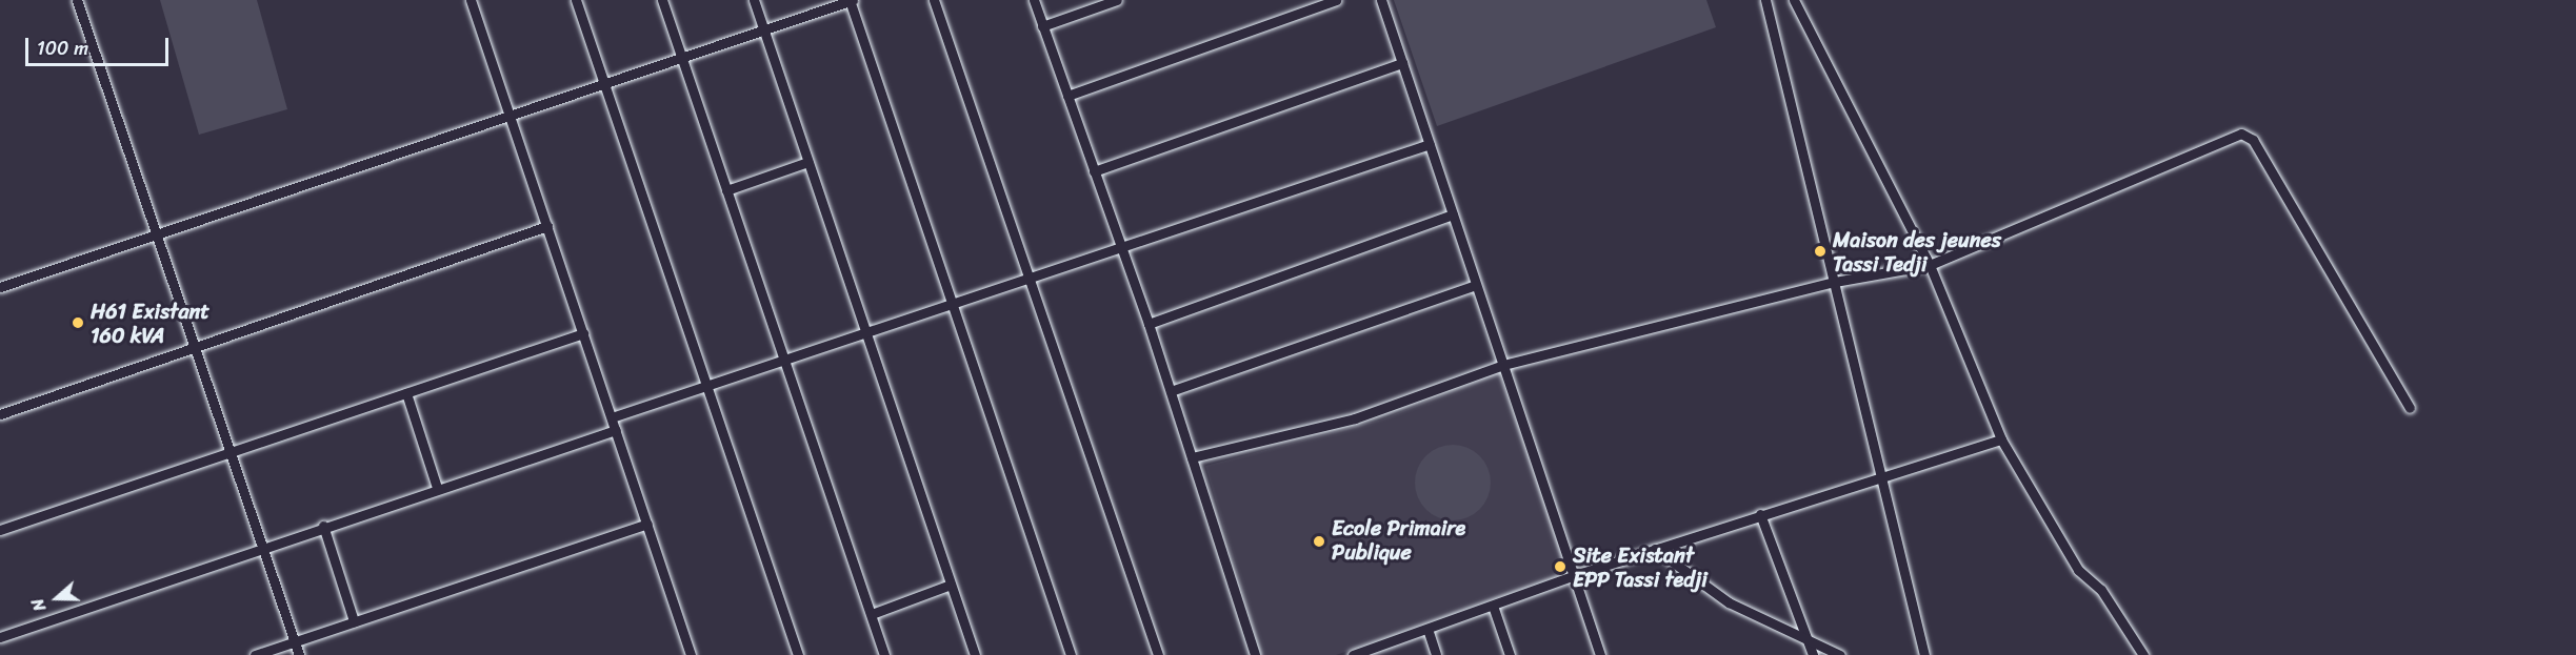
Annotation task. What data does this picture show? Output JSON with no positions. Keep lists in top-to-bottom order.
{
  "places": [
    "Maison des jeunes Tassi Tedji",
    "H61 Existant 160 kVA",
    "Ecole Primaire Publique",
    "Site Existant EPP Tassi tedji"
  ],
  "scale_bar": "100 m",
  "north": "left"
}
